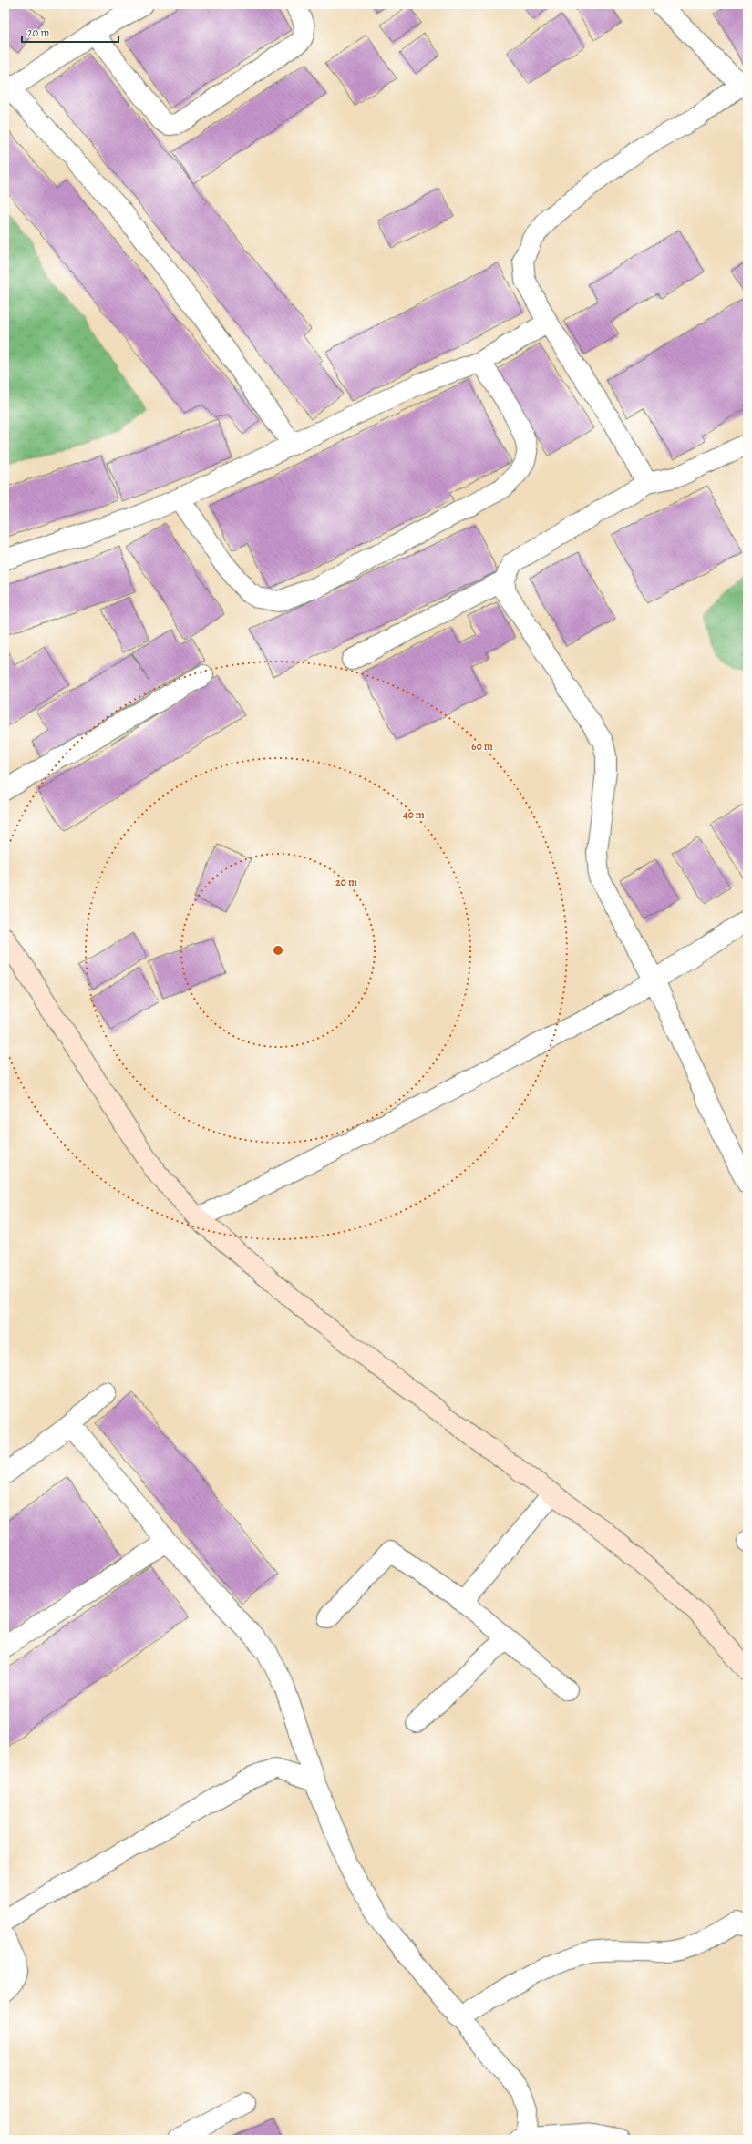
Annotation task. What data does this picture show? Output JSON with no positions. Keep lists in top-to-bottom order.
{
  "scale_bar": "20 m",
  "rings": ["60 m", "40 m", "20 m"]
}
